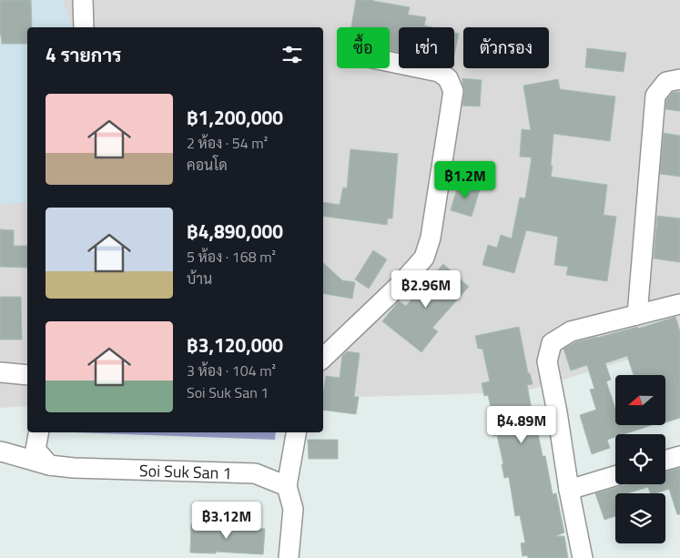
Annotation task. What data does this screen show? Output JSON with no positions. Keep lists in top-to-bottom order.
{
  "streets": {
    "street": ["Soi Suk San 1"]
  },
  "north": "left",
  "page": {
    "chip": ["ซื้อ", "เช่า", "ตัวกรอง"],
    "heading": "4 รายการ",
    "list": [
      {
        "name": "฿1,200,000",
        "note": "2 ห้อง · 54 m² · คอนโด"
      },
      {
        "name": "฿4,890,000",
        "note": "5 ห้อง · 168 m² · บ้าน"
      },
      {
        "name": "฿3,120,000",
        "note": "3 ห้อง · 104 m² · Soi Suk San 1"
      }
    ],
    "price": [
      "฿1.2M",
      "฿2.96M",
      "฿4.89M",
      "฿3.12M"
    ]
  }
}
